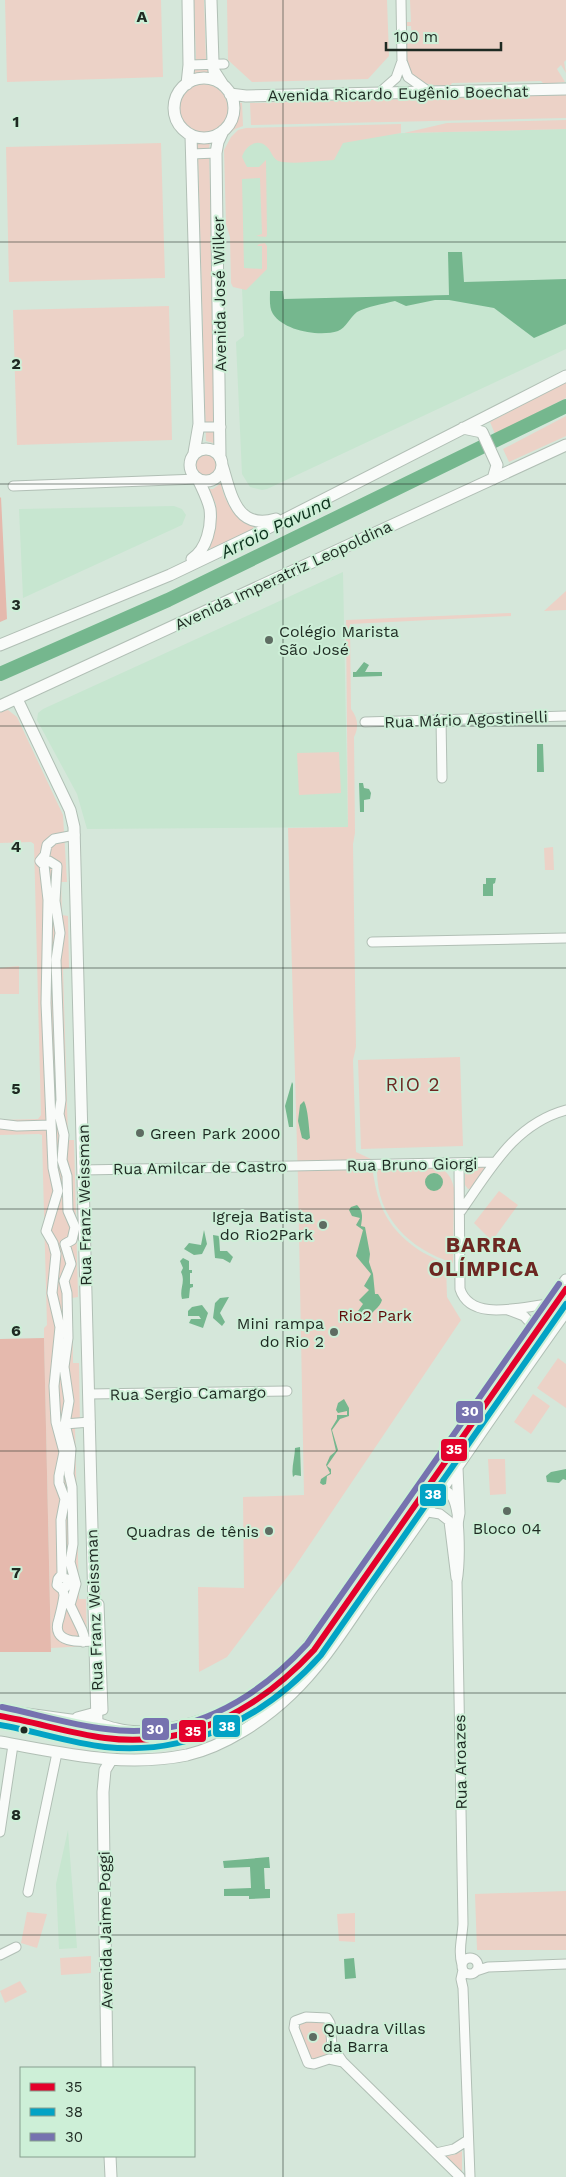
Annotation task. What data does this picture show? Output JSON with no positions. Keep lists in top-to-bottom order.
{
  "streets": {
    "street": [
      "Avenida Ricardo Eugênio Boechat",
      "Avenida José Wilker",
      "Avenida Imperatriz Leopoldina",
      "Rua Mário Agostinelli",
      "Rua Bruno Giorgi",
      "Rua Amilcar de Castro",
      "Rua Franz Weissman",
      "Rua Sergio Camargo",
      "Rua Aroazes",
      "Avenida Jaime Poggi"
    ]
  },
  "crossings": [
    ["Avenida Ricardo Eugênio Boechat", "Avenida José Wilker"],
    ["Avenida Imperatriz Leopoldina", "Rua Franz Weissman"],
    ["Rua Bruno Giorgi", "Rua Amilcar de Castro"],
    ["Rua Amilcar de Castro", "Rua Franz Weissman"],
    ["Rua Franz Weissman", "Rua Sergio Camargo"]
  ],
  "districts": ["RIO 2", "BARRA OLÍMPICA"],
  "water": ["Arroio Pavuna"],
  "parks": ["Rio2 Park"],
  "places": [
    "Colégio Marista São José",
    "Green Park 2000",
    "Igreja Batista do Rio2Park",
    "Mini rampa do Rio 2",
    "Bloco 04",
    "Quadras de tênis",
    "Quadra Villas da Barra"
  ],
  "lines": ["transit line 30", "transit line 35", "transit line 38"],
  "legend": ["35", "38", "30"],
  "scale_bar": "100 m",
  "grid": {
    "columns": ["A"],
    "rows": [
      "1",
      "2",
      "3",
      "4",
      "5",
      "6",
      "7",
      "8"
    ]
  }
}
